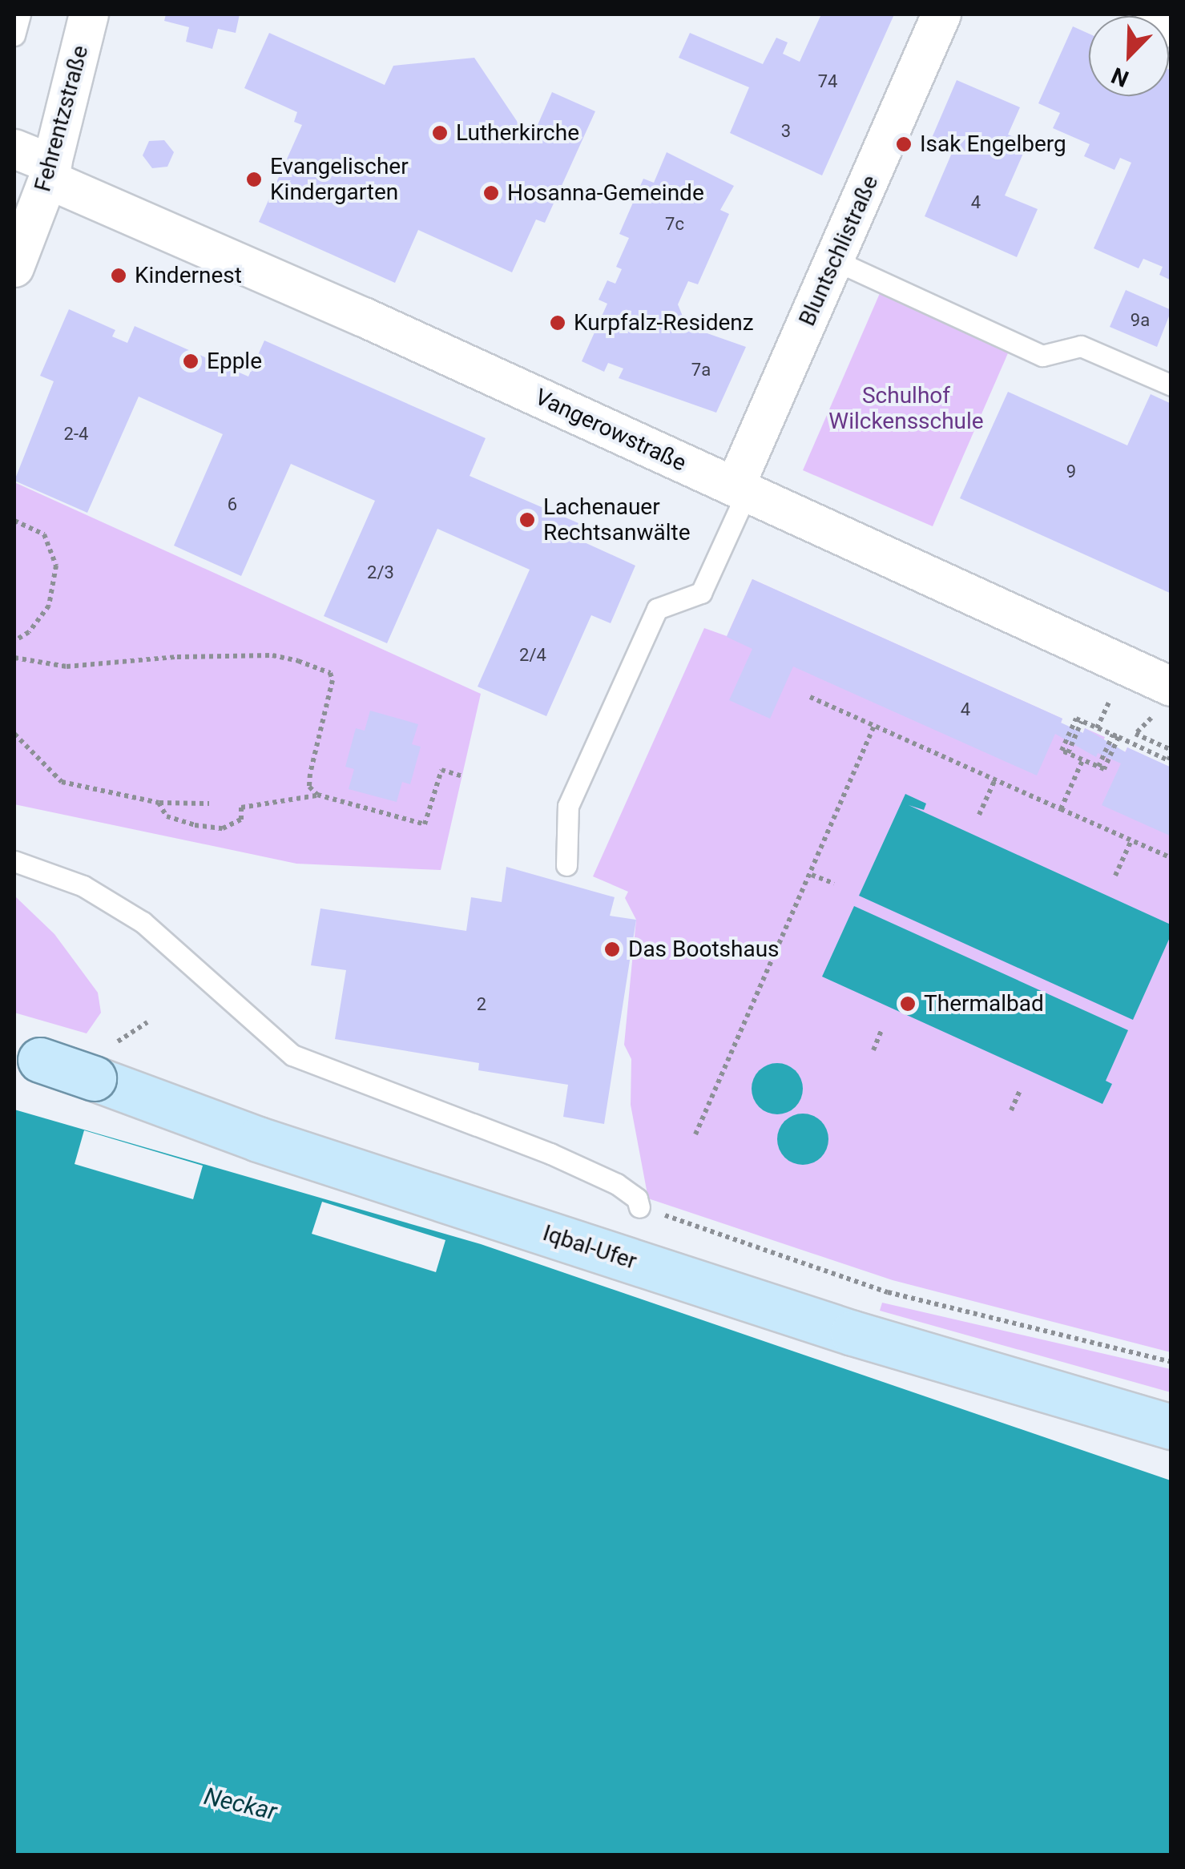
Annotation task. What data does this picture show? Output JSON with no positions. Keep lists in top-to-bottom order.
{
  "streets": {
    "main road": ["Iqbal-Ufer"],
    "street": ["Fehrentzstraße", "Bluntschlistraße", "Vangerowstraße"]
  },
  "crossings": [
    ["Fehrentzstraße", "Vangerowstraße"],
    ["Bluntschlistraße", "Vangerowstraße"]
  ],
  "water": ["Neckar"],
  "parks": ["Schulhof Wilckensschule"],
  "places": [
    "Lutherkirche",
    "Isak Engelberg",
    "Evangelischer Kindergarten",
    "Hosanna-Gemeinde",
    "Kindernest",
    "Kurpfalz-Residenz",
    "Epple",
    "Lachenauer Rechtsanwälte",
    "Das Bootshaus",
    "Thermalbad"
  ],
  "house_numbers": [
    "74",
    "3",
    "4",
    "7c",
    "9a",
    "7a",
    "2-4",
    "9",
    "6",
    "2/3",
    "2/4",
    "4",
    "2"
  ],
  "north": "bottom left"
}
